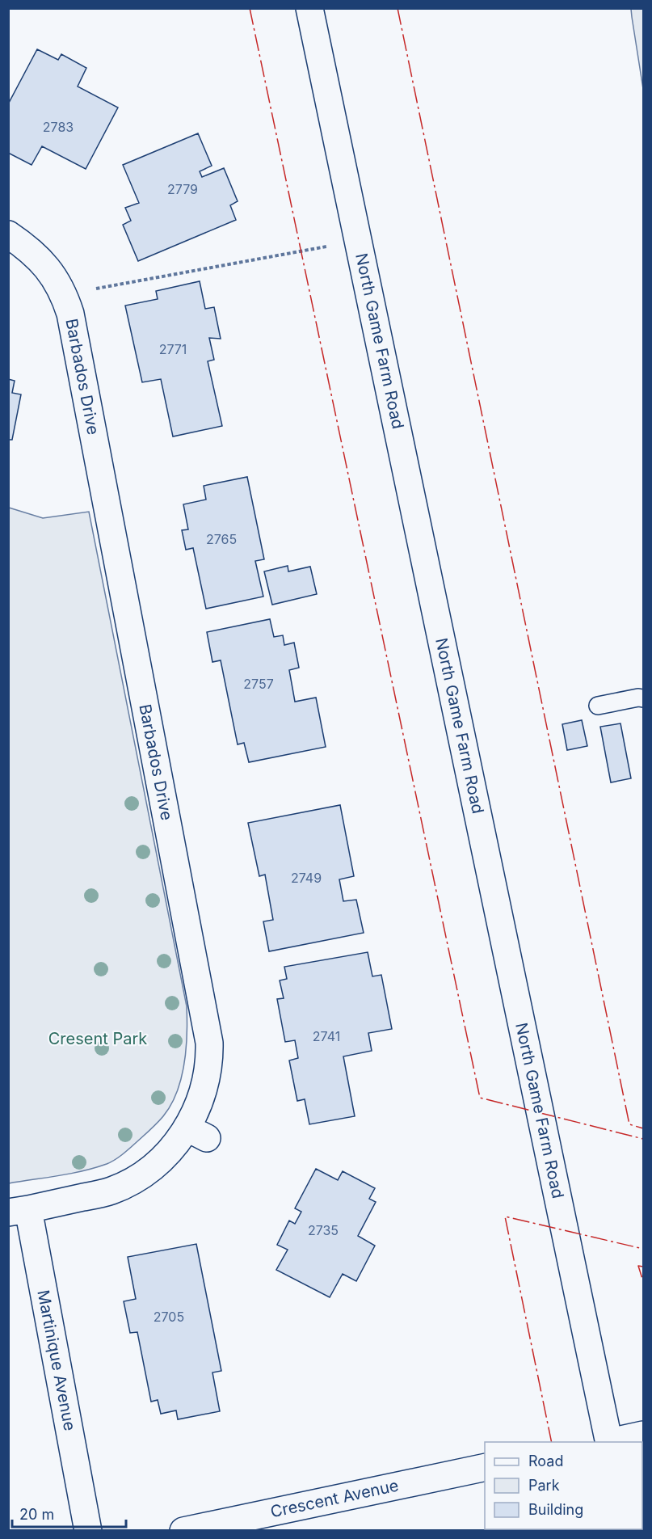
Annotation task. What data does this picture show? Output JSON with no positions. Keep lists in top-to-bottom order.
{
  "streets": {
    "street": [
      "North Game Farm Road",
      "Barbados Drive",
      "Martinique Avenue",
      "Crescent Avenue"
    ]
  },
  "crossings": [
    ["Barbados Drive", "Martinique Avenue"]
  ],
  "parks": ["Cresent Park"],
  "house_numbers": [
    "2783",
    "2779",
    "2771",
    "2765",
    "2757",
    "2749",
    "2741",
    "2735",
    "2705"
  ],
  "legend": ["Road", "Park", "Building"],
  "scale_bar": "20 m"
}
